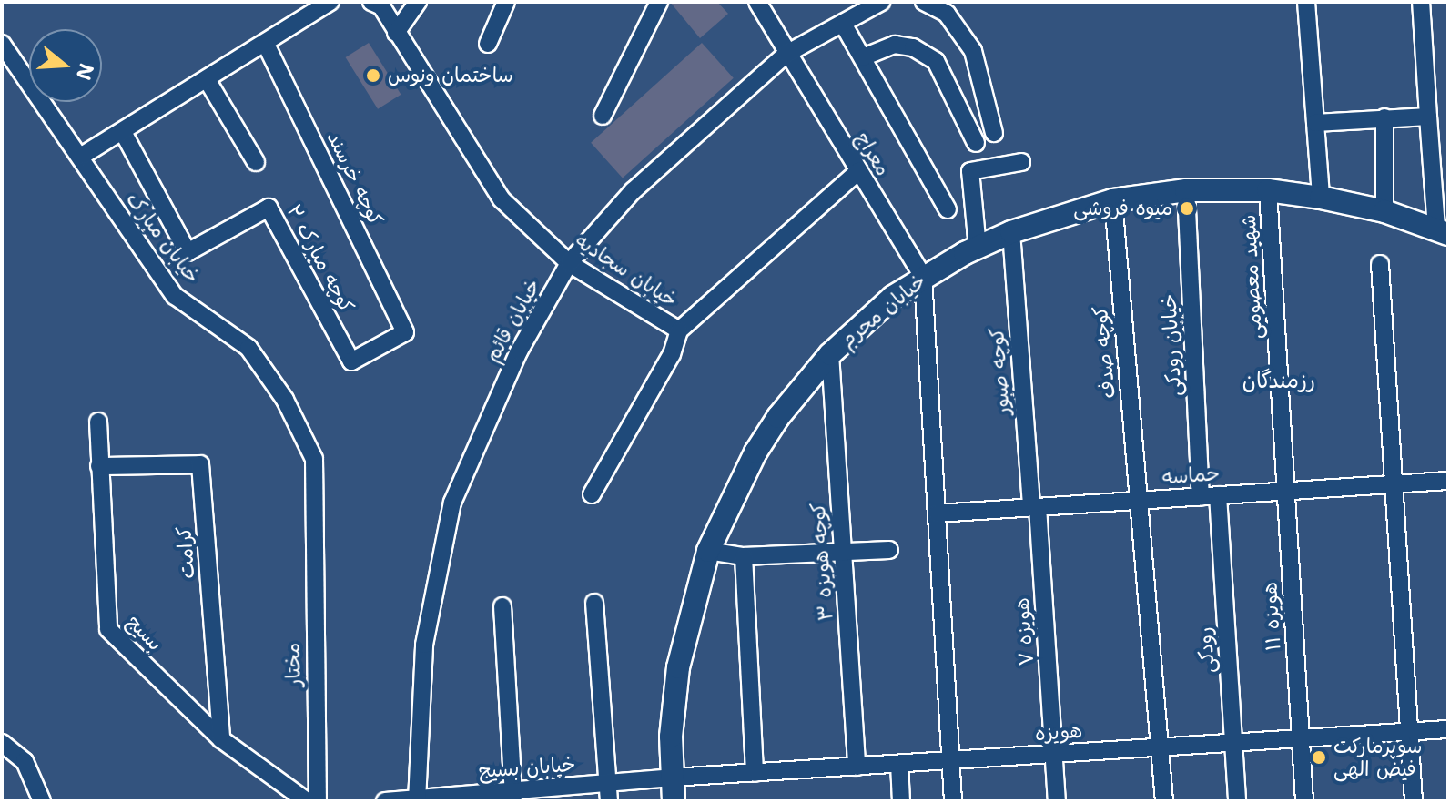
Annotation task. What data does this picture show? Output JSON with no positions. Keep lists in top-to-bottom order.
{
  "streets": {
    "street": [
      "معراج",
      "کوچه خرسند",
      "خیابان مبارک",
      "کوچه مبارک ۲",
      "خیابان سجادیه",
      "شهید معصومی",
      "خیابان محرم",
      "خیابان قائم",
      "خیابان رودکی",
      "کوچه صدف",
      "کوچه صبور",
      "حماسه",
      "کرامت",
      "کوچه هویزه ۳",
      "هویزه ۱۱",
      "هویزه ۷",
      "بسیج",
      "رودکی",
      "مختار",
      "هویزه",
      "خیابان بسیج"
    ]
  },
  "crossings": [
    ["معراج", "خیابان محرم"],
    ["معراج", "خیابان قائم"],
    ["کوچه خرسند", "کوچه مبارک ۲"],
    ["خیابان مبارک", "مختار"],
    ["خیابان سجادیه", "خیابان قائم"],
    ["شهید معصومی", "خیابان محرم"],
    ["شهید معصومی", "حماسه"],
    ["شهید معصومی", "هویزه ۱۱"],
    ["خیابان محرم", "خیابان رودکی"],
    ["خیابان محرم", "کوچه صدف"],
    ["خیابان محرم", "کوچه صبور"],
    ["خیابان محرم", "کوچه هویزه ۳"],
    ["خیابان محرم", "هویزه"],
    ["خیابان محرم", "خیابان بسیج"],
    ["خیابان قائم", "خیابان بسیج"],
    ["خیابان رودکی", "حماسه"],
    ["خیابان رودکی", "رودکی"],
    ["کوچه صدف", "حماسه"],
    ["کوچه صدف", "هویزه"],
    ["کوچه صبور", "حماسه"],
    ["کوچه صبور", "هویزه ۷"],
    ["حماسه", "هویزه ۱۱"],
    ["حماسه", "هویزه ۷"],
    ["حماسه", "رودکی"],
    ["کرامت", "بسیج"],
    ["کوچه هویزه ۳", "هویزه"],
    ["هویزه ۱۱", "هویزه"],
    ["هویزه ۷", "هویزه"],
    ["رودکی", "هویزه"],
    ["هویزه", "خیابان بسیج"]
  ],
  "districts": ["رزمندگان"],
  "places": ["ساختمان ونوس", "میوه فروشی", "سوپرمارکت فیض الهی"],
  "north": "right"
}
